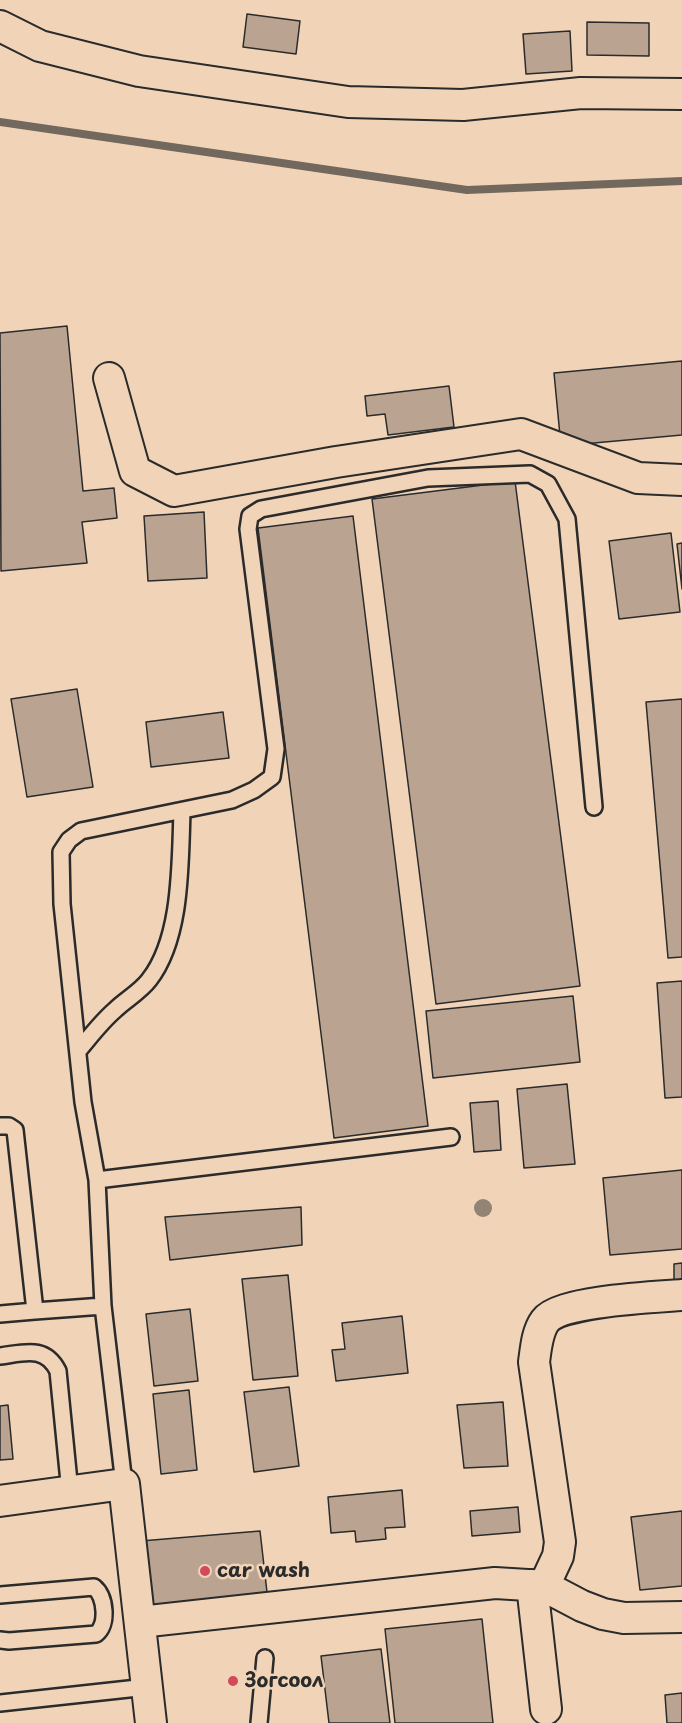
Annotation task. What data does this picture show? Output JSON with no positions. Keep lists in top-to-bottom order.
{
  "places": ["car wash", "Зогсоол"]
}
